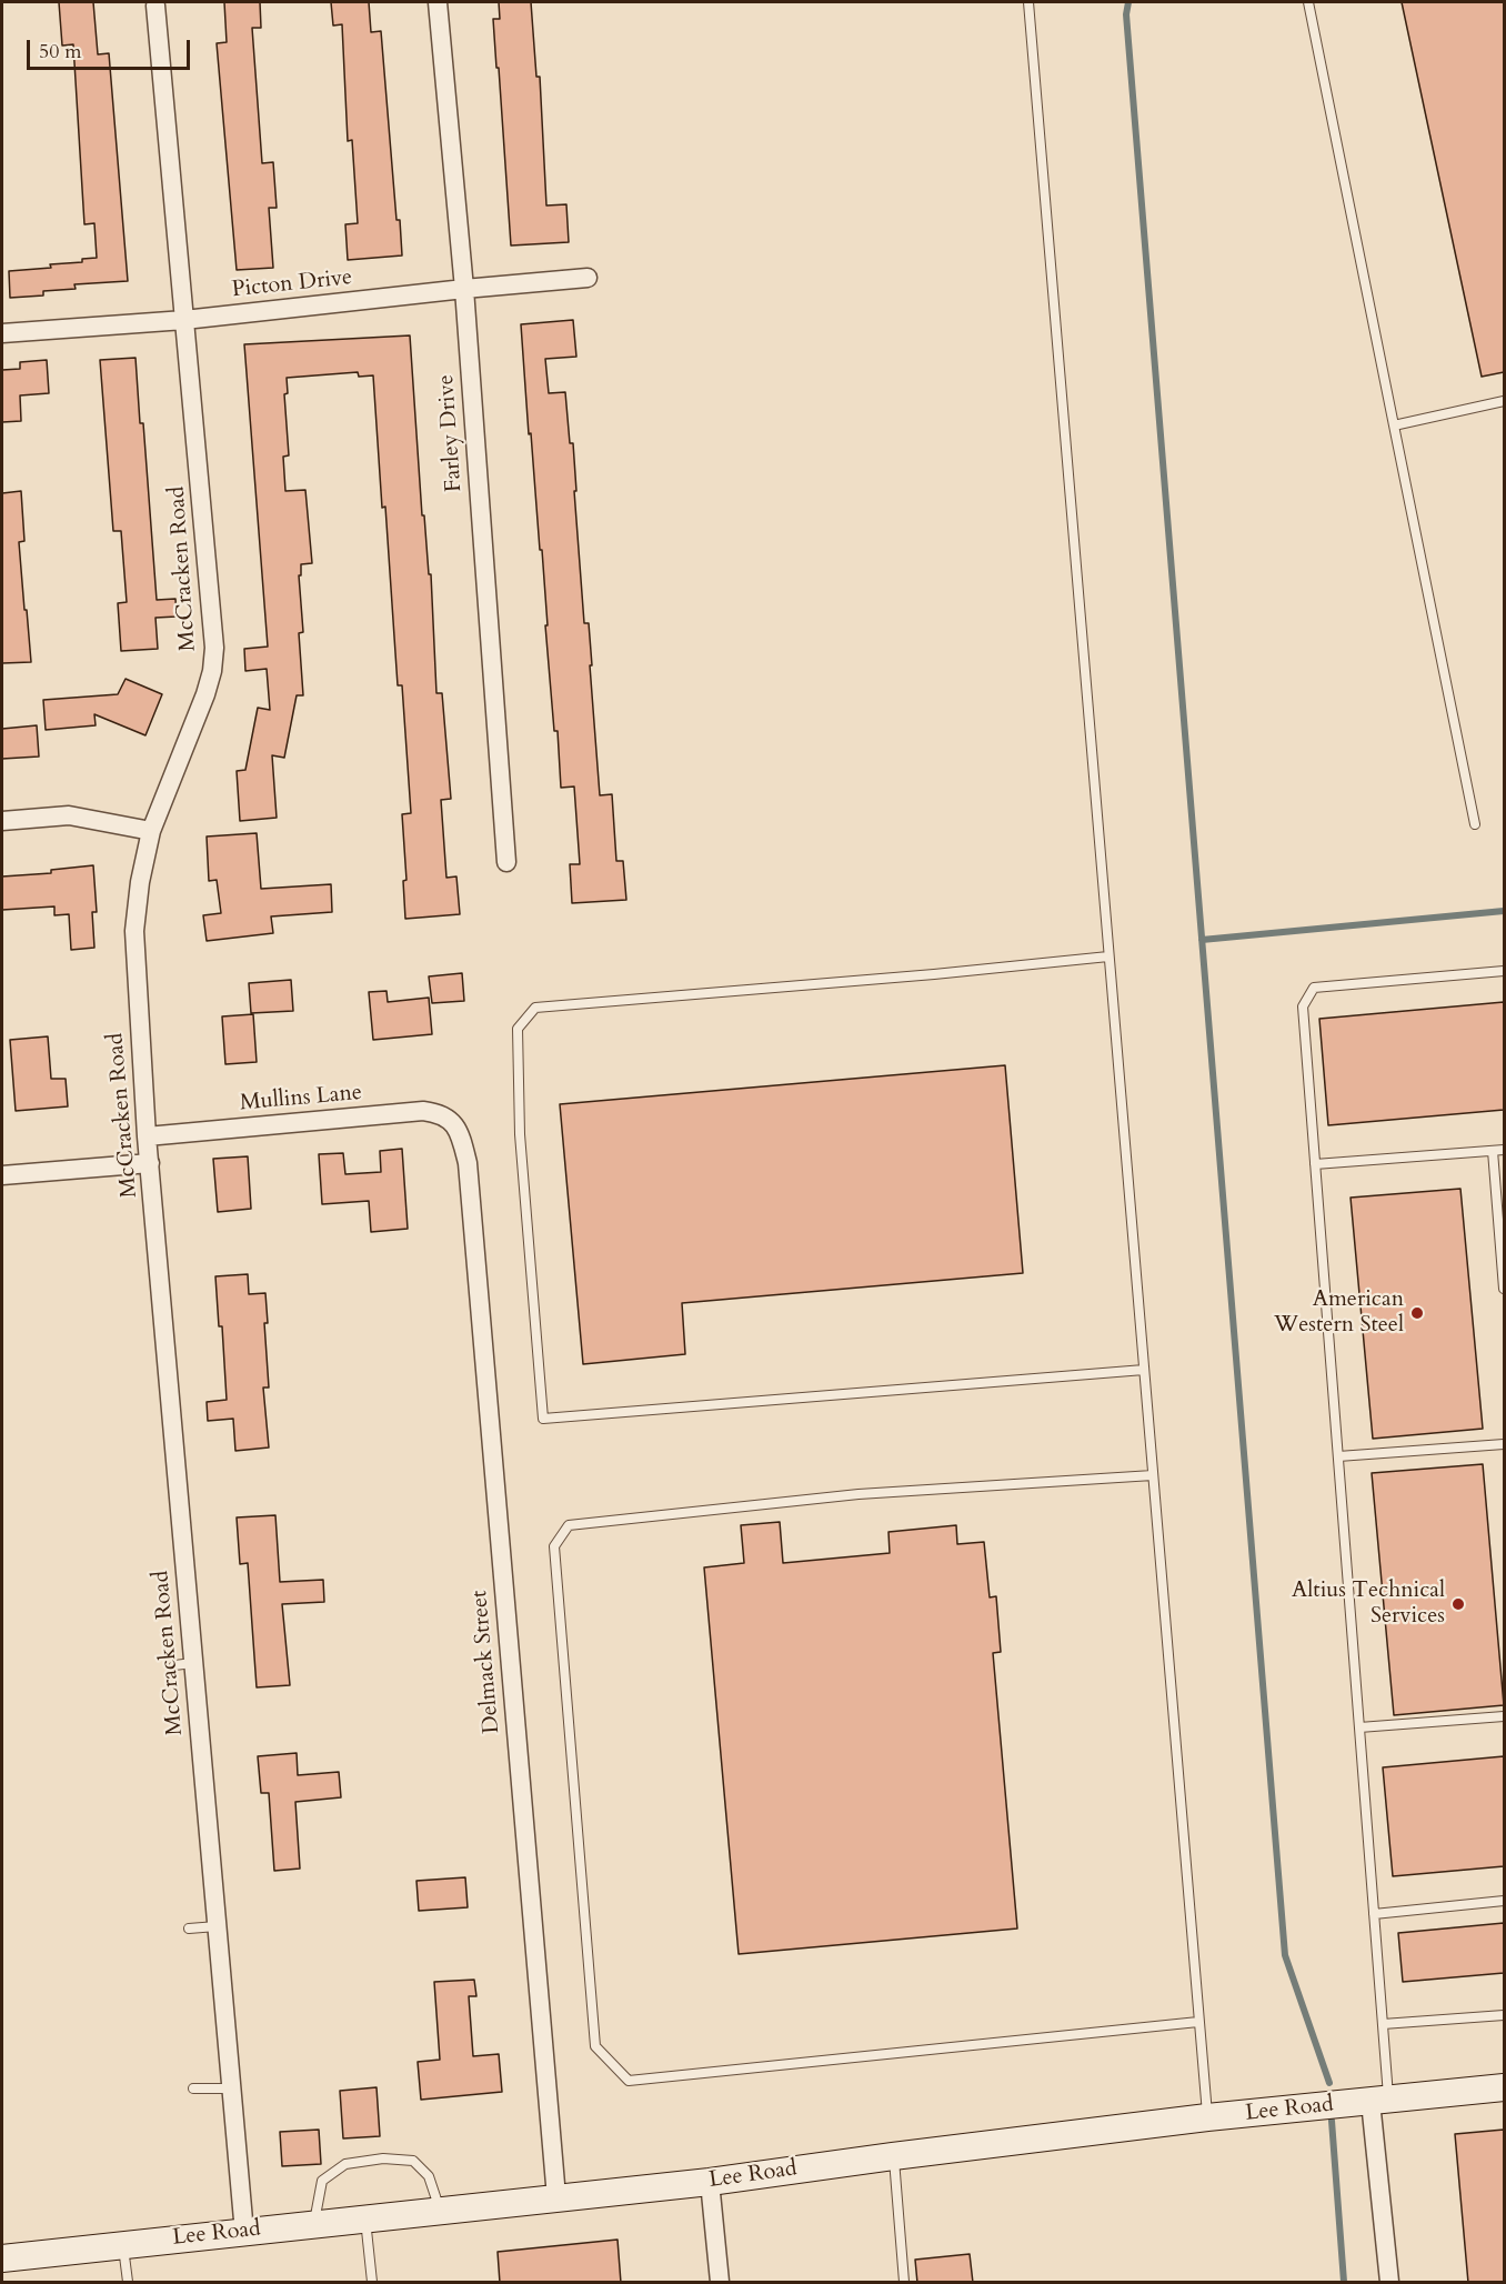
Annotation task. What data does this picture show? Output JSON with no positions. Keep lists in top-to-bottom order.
{
  "streets": {
    "main road": ["Lee Road"],
    "street": [
      "Picton Drive",
      "Farley Drive",
      "McCracken Road",
      "Mullins Lane",
      "Delmack Street"
    ]
  },
  "crossings": [
    ["Picton Drive", "Farley Drive"],
    ["Picton Drive", "McCracken Road"],
    ["McCracken Road", "Mullins Lane"],
    ["McCracken Road", "Lee Road"],
    ["Mullins Lane", "Delmack Street"],
    ["Delmack Street", "Lee Road"]
  ],
  "places": ["American Western Steel", "Altius Technical Services"],
  "scale_bar": "50 m"
}
